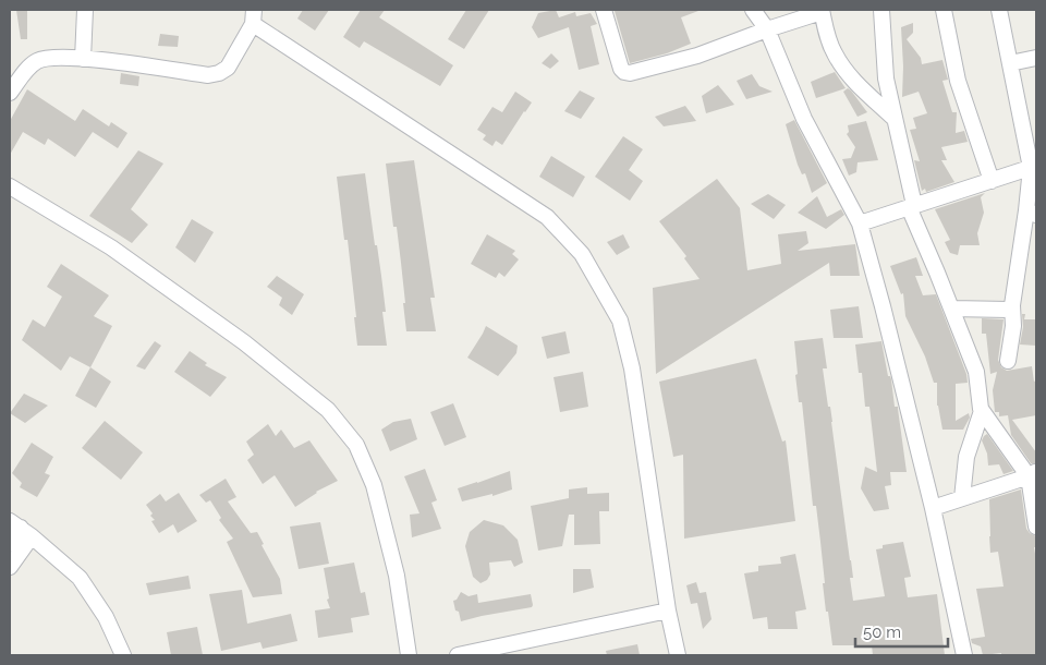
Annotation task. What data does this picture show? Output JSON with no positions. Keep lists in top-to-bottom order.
{
  "scale_bar": "50 m"
}
